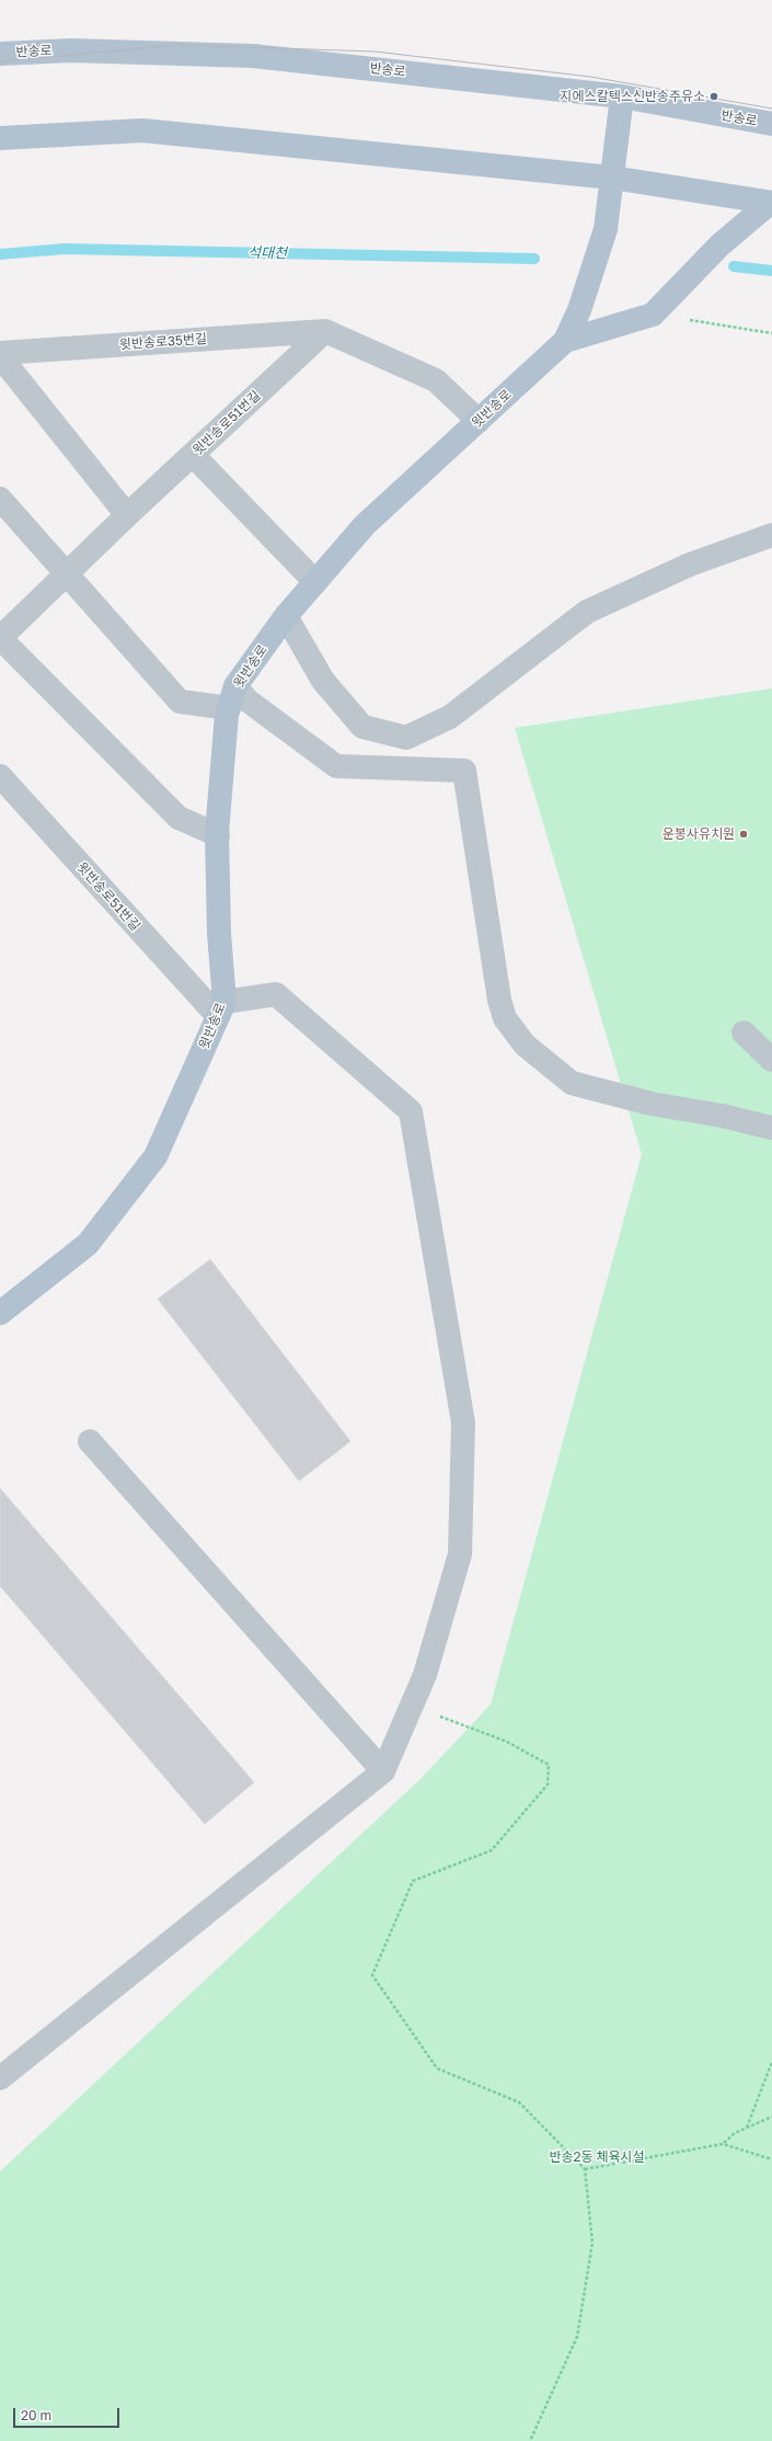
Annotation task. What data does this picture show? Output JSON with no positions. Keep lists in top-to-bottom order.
{
  "streets": {
    "main road": ["반송로", "윗반송로"],
    "street": ["윗반송로35번길", "윗반송로51번길"]
  },
  "crossings": [
    ["반송로", "윗반송로"],
    ["윗반송로35번길", "윗반송로51번길"],
    ["윗반송로", "윗반송로51번길"]
  ],
  "water": ["석대천"],
  "parks": ["반송2동 체육시설"],
  "places": ["지에스칼텍스신반송주유소", "운봉사유치원"],
  "scale_bar": "20 m"
}
